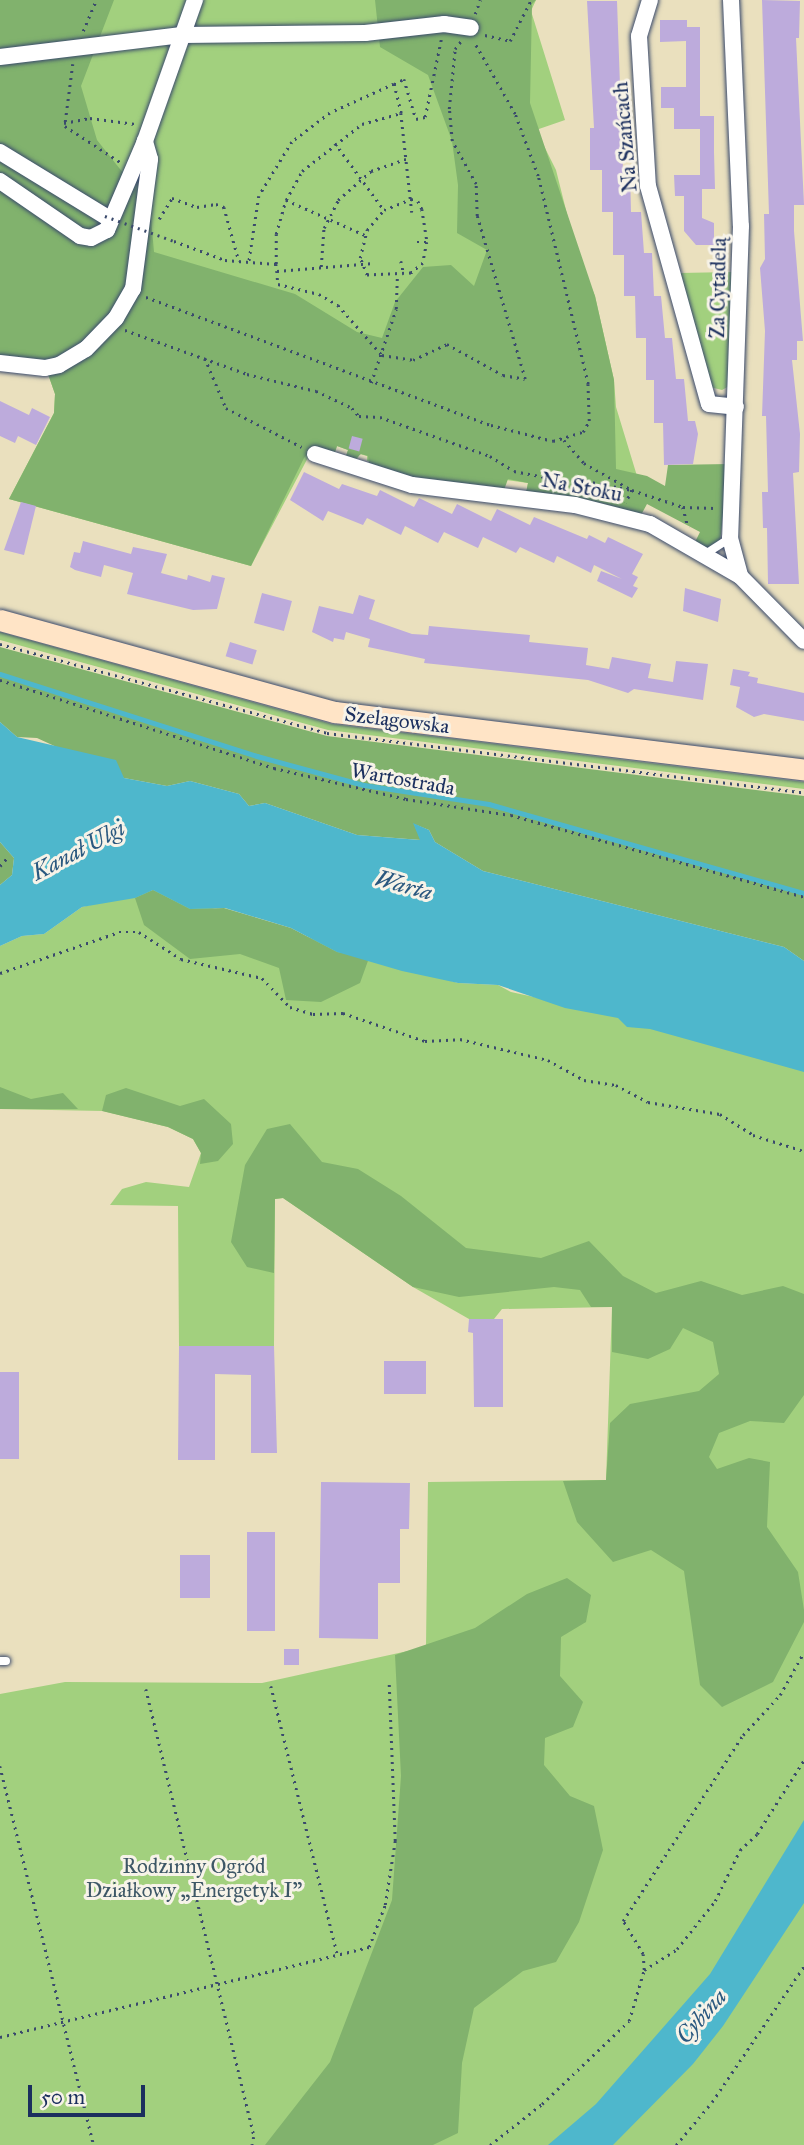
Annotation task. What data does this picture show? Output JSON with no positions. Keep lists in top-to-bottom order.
{
  "streets": {
    "street": [
      "Na Szańcach",
      "Za Cytadelą",
      "Na Stoku",
      "Szelągowska"
    ],
    "path": ["Wartostrada"]
  },
  "crossings": [
    ["Na Szańcach", "Za Cytadelą"],
    ["Za Cytadelą", "Na Stoku"]
  ],
  "water": ["Kanał Ulgi", "Warta", "Cybina"],
  "parks": ["Rodzinny Ogród Działkowy „Energetyk I”"],
  "scale_bar": "50 m"
}
